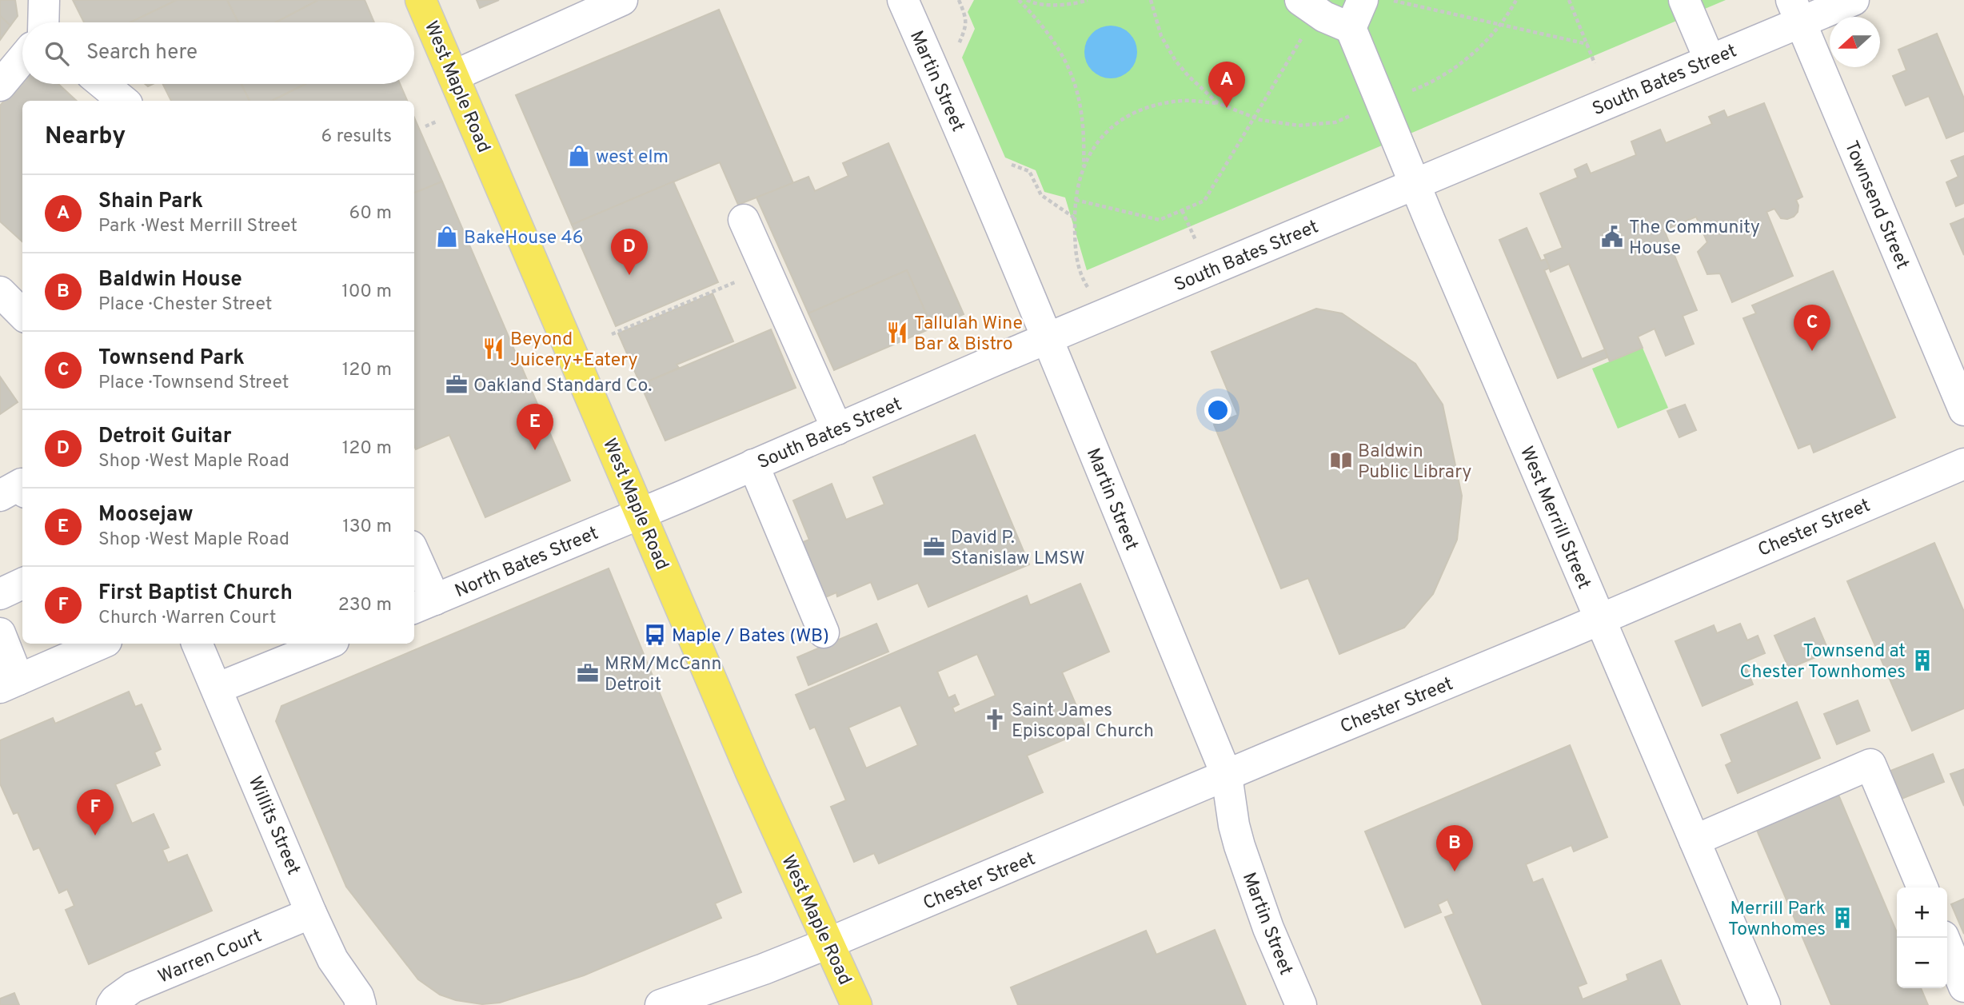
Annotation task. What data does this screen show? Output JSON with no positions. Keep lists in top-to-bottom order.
{
  "streets": {
    "main road": ["West Maple Road"],
    "street": [
      "South Bates Street",
      "Martin Street",
      "Townsend Street",
      "West Merrill Street",
      "Chester Street",
      "North Bates Street",
      "Willits Street",
      "Warren Court"
    ]
  },
  "crossings": [
    ["South Bates Street", "Martin Street"],
    ["South Bates Street", "West Maple Road"],
    ["South Bates Street", "Townsend Street"],
    ["South Bates Street", "West Merrill Street"],
    ["South Bates Street", "North Bates Street"],
    ["Martin Street", "Chester Street"],
    ["West Maple Road", "Chester Street"],
    ["West Maple Road", "North Bates Street"],
    ["West Merrill Street", "Chester Street"],
    ["Willits Street", "Warren Court"]
  ],
  "places": {
    "shop": ["west elm", "BakeHouse 46"],
    "public building": ["The Community House"],
    "restaurant": ["Tallulah Wine Bar & Bistro", "Beyond Juicery+Eatery"],
    "office": ["Oakland Standard Co.", "David P. Stanislaw LMSW", "MRM/McCann Detroit"],
    "library": ["Baldwin Public Library"],
    "bus stop": ["Maple / Bates (WB)"],
    "building": ["Townsend at Chester Townhomes", "Merrill Park Townhomes"],
    "church": ["Saint James Episcopal Church"]
  },
  "north": "left",
  "page": {
    "search": "Search here",
    "pins": [
      "A",
      "D",
      "C",
      "E",
      "F",
      "B"
    ],
    "heading": ["Nearby", "6 results"],
    "list": [
      {
        "mark": "A",
        "name": "Shain Park",
        "note": "Park · West Merrill Street",
        "value": "60 m"
      },
      {
        "mark": "B",
        "name": "Baldwin House",
        "note": "Place · Chester Street",
        "value": "100 m"
      },
      {
        "mark": "C",
        "name": "Townsend Park",
        "note": "Place · Townsend Street",
        "value": "120 m"
      },
      {
        "mark": "D",
        "name": "Detroit Guitar",
        "note": "Shop · West Maple Road",
        "value": "120 m"
      },
      {
        "mark": "E",
        "name": "Moosejaw",
        "note": "Shop · West Maple Road",
        "value": "130 m"
      },
      {
        "mark": "F",
        "name": "First Baptist Church",
        "note": "Church · Warren Court",
        "value": "230 m"
      }
    ],
    "map_buttons": ["+", "−"]
  }
}
